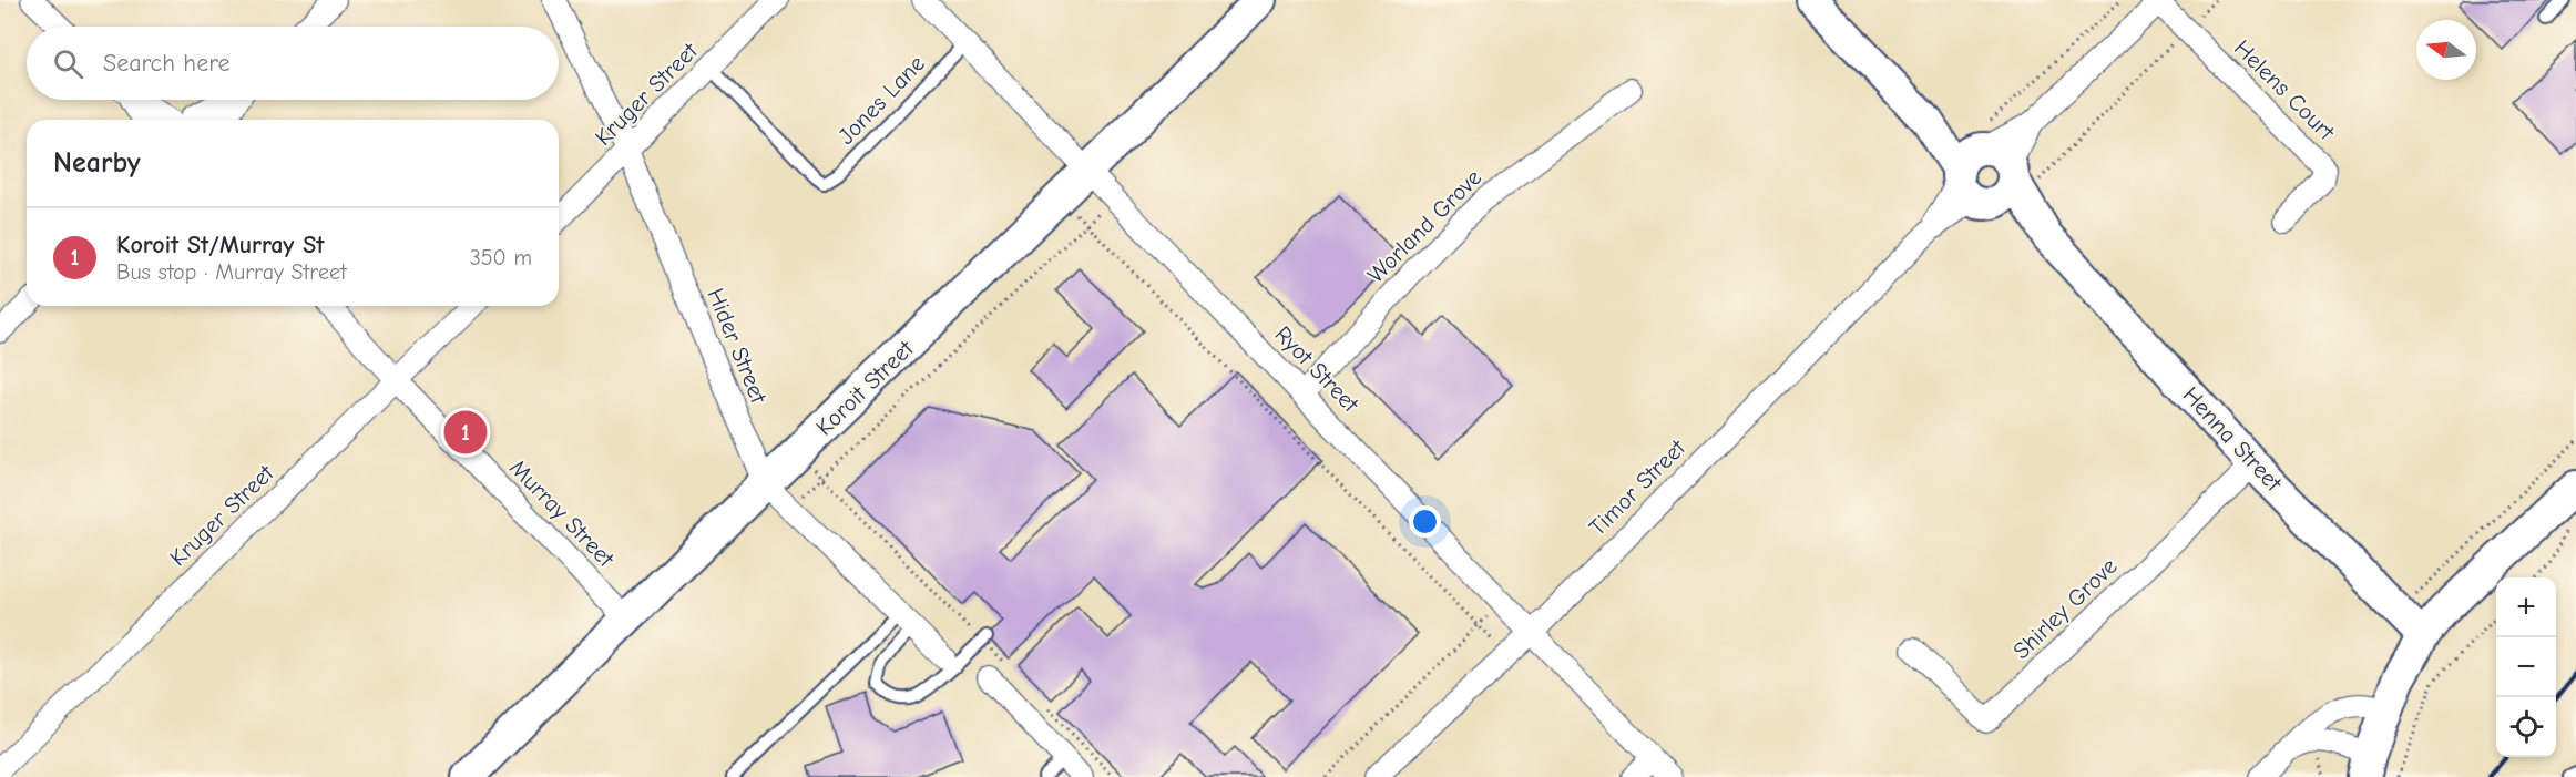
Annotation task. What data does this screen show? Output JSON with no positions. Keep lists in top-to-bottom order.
{
  "streets": {
    "street": [
      "Helens Court",
      "Kruger Street",
      "Worland Grove",
      "Hider Street",
      "Ryot Street",
      "Koroit Street",
      "Henna Street",
      "Timor Street",
      "Murray Street",
      "Shirley Grove"
    ],
    "lane": ["Jones Lane"]
  },
  "crossings": [
    ["Helens Court", "Timor Street"],
    ["Kruger Street", "Jones Lane"],
    ["Kruger Street", "Hider Street"],
    ["Kruger Street", "Murray Street"],
    ["Jones Lane", "Ryot Street"],
    ["Worland Grove", "Ryot Street"],
    ["Hider Street", "Koroit Street"],
    ["Ryot Street", "Koroit Street"],
    ["Ryot Street", "Timor Street"],
    ["Koroit Street", "Murray Street"],
    ["Henna Street", "Timor Street"],
    ["Henna Street", "Shirley Grove"]
  ],
  "north": "left",
  "page": {
    "search": "Search here",
    "heading": "Nearby",
    "list": [
      {
        "mark": "1",
        "name": "Koroit St/Murray St",
        "note": "Bus stop · Murray Street",
        "value": "350 m"
      }
    ],
    "pins": "1",
    "map_buttons": ["+", "−"]
  }
}
